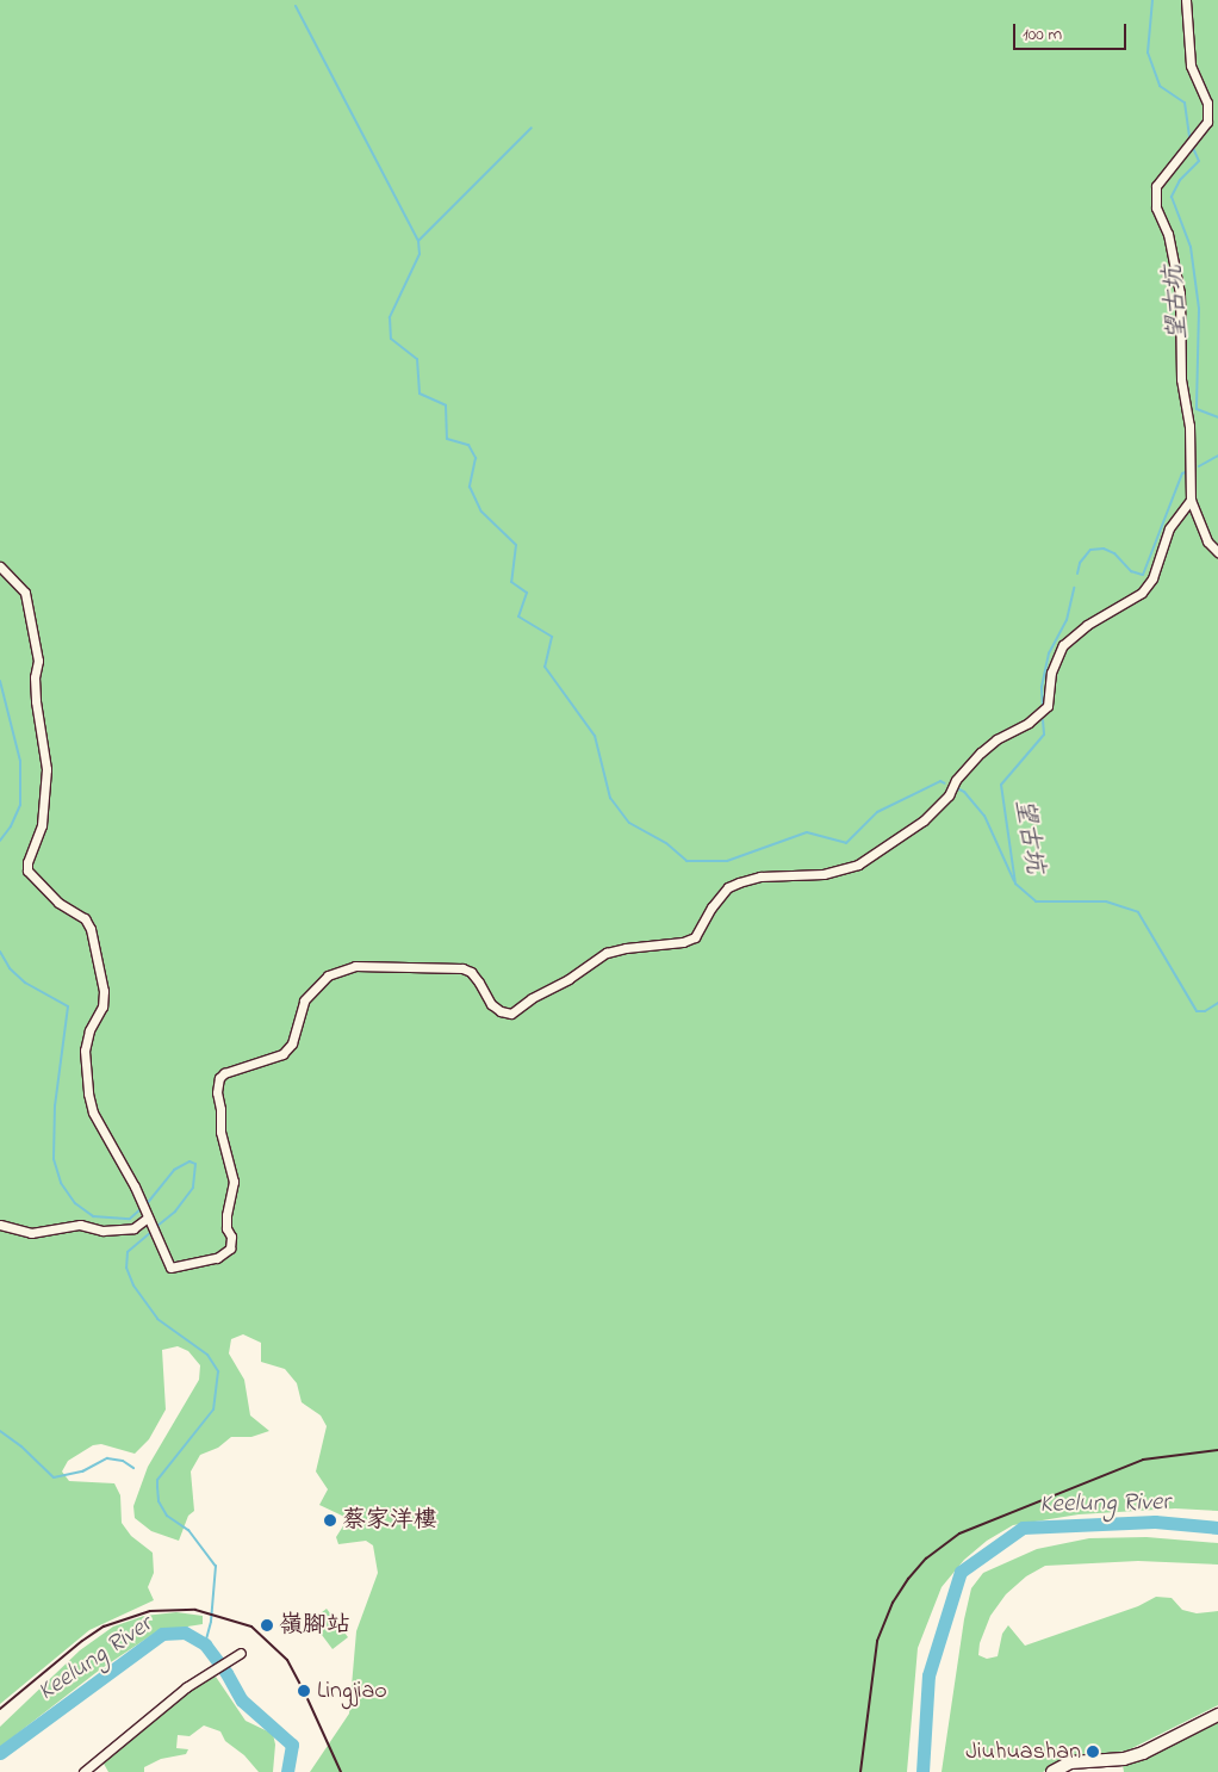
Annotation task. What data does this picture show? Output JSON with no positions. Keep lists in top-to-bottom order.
{
  "water": ["望古坑", "Keelung River"],
  "places": [
    "蔡家洋樓",
    "嶺腳站",
    "Lingjiao",
    "Jiuhuashan"
  ],
  "scale_bar": "100 m"
}
